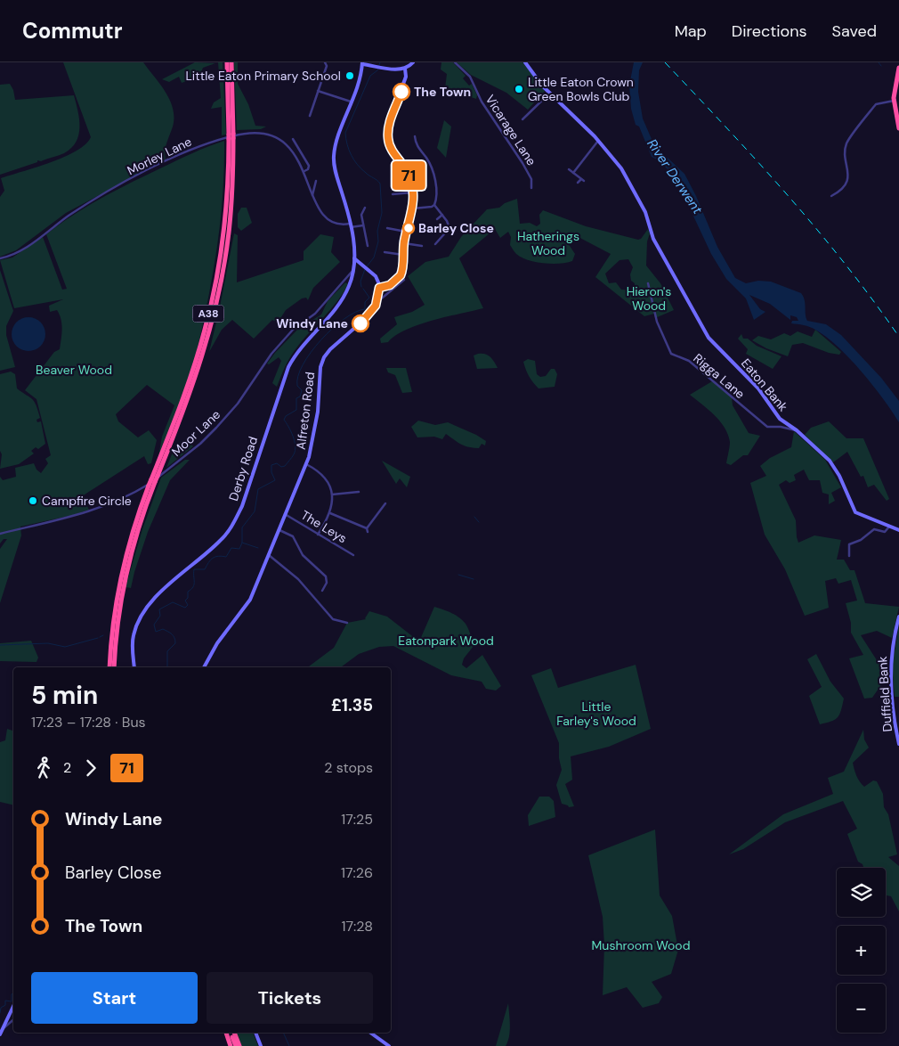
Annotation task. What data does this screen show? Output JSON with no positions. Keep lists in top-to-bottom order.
{
  "streets": {
    "highway": ["A38"],
    "street": [
      "Vicarage Lane",
      "Morley Lane",
      "Rigga Lane",
      "Eaton Bank",
      "Alfreton Road",
      "Moor Lane",
      "Derby Road",
      "The Leys",
      "Duffield Bank"
    ]
  },
  "crossings": [
    ["Rigga Lane", "Eaton Bank"],
    ["Alfreton Road", "The Leys"],
    ["Moor Lane", "Derby Road"]
  ],
  "water": ["River Derwent"],
  "parks": [
    "Hatherings Wood",
    "Hieron's Wood",
    "Beaver Wood",
    "Eatonpark Wood",
    "Little Farley's Wood",
    "Mushroom Wood"
  ],
  "places": [
    "Little Eaton Primary School",
    "Little Eaton Crown Green Bowls Club",
    "The Town",
    "Barley Close",
    "Windy Lane",
    "Campfire Circle"
  ],
  "lines": ["bus line 71"],
  "page": {
    "header": "Commutr",
    "nav": ["Map", "Directions", "Saved"],
    "on_map": "71",
    "heading": ["5 min", "17:23 – 17:28 · Bus", "£1.35"],
    "legs": ["2", "71", "2 stops"],
    "list": [
      {
        "name": "Windy Lane",
        "value": "17:25"
      },
      {
        "name": "Barley Close",
        "value": "17:26"
      },
      {
        "name": "The Town",
        "value": "17:28"
      }
    ],
    "map_buttons": ["+", "−"],
    "buttons": ["Start", "Tickets"]
  }
}
